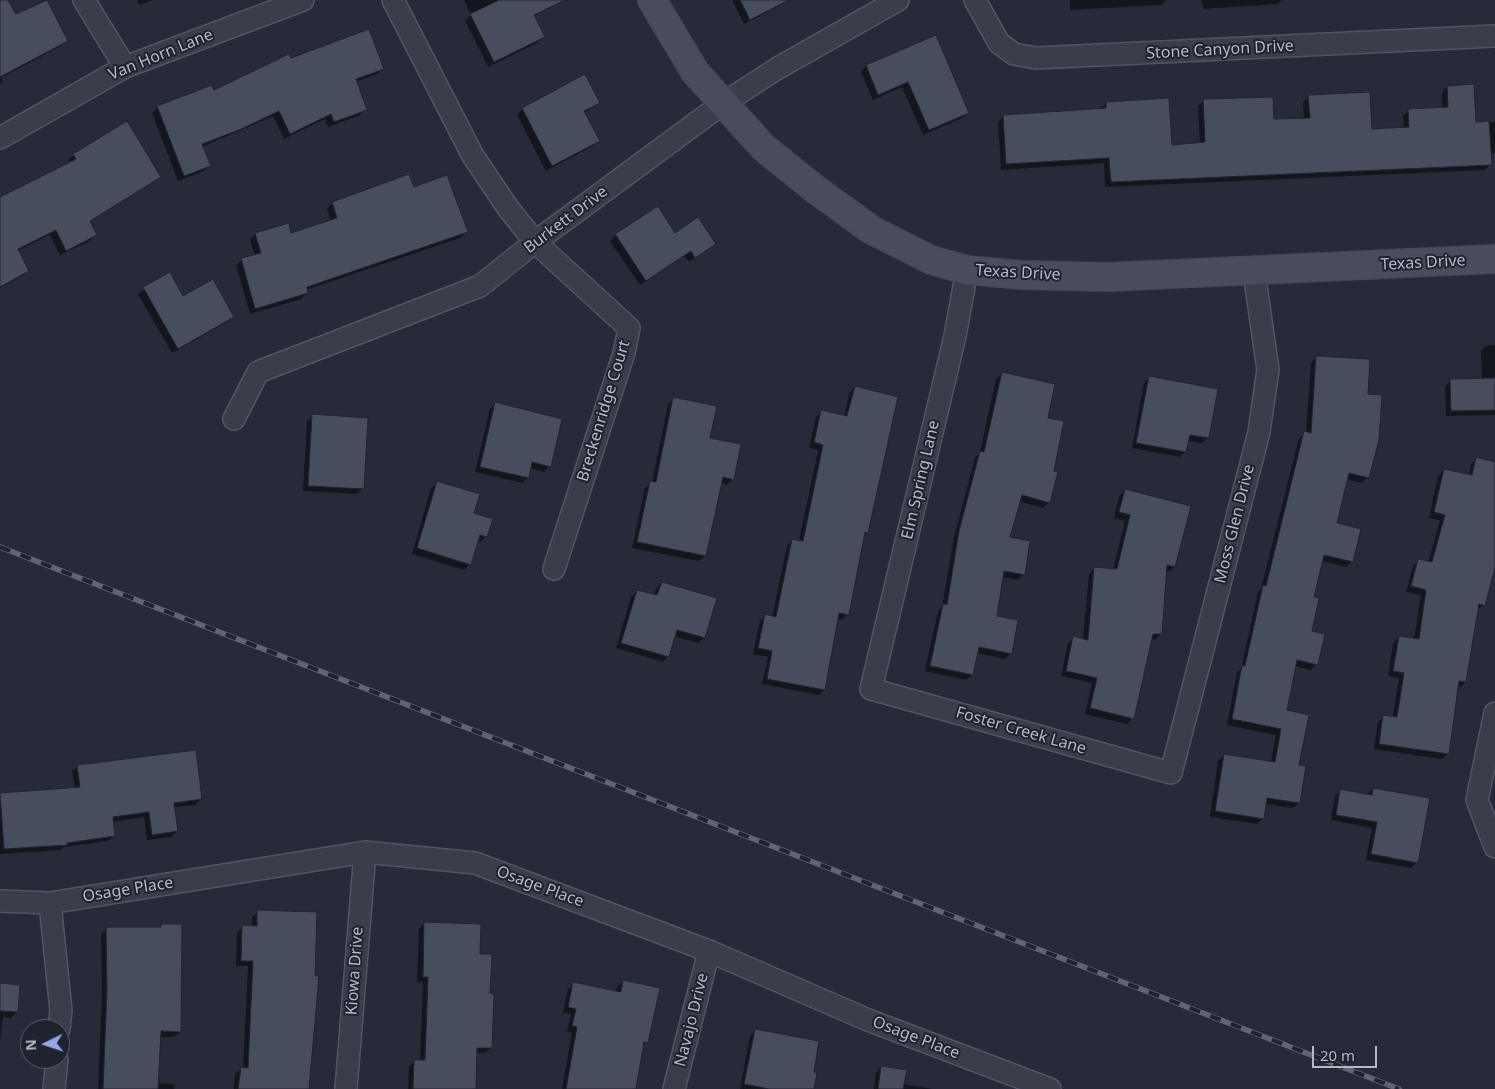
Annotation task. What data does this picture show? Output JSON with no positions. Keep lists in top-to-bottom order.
{
  "streets": {
    "street": [
      "Stone Canyon Drive",
      "Van Horn Lane",
      "Burkett Drive",
      "Texas Drive",
      "Breckenridge Court",
      "Elm Spring Lane",
      "Moss Glen Drive",
      "Foster Creek Lane",
      "Osage Place",
      "Kiowa Drive",
      "Navajo Drive"
    ]
  },
  "crossings": [
    ["Burkett Drive", "Texas Drive"],
    ["Burkett Drive", "Breckenridge Court"],
    ["Texas Drive", "Elm Spring Lane"],
    ["Texas Drive", "Moss Glen Drive"],
    ["Elm Spring Lane", "Foster Creek Lane"],
    ["Moss Glen Drive", "Foster Creek Lane"],
    ["Osage Place", "Kiowa Drive"],
    ["Osage Place", "Navajo Drive"]
  ],
  "scale_bar": "20 m",
  "north": "left"
}
